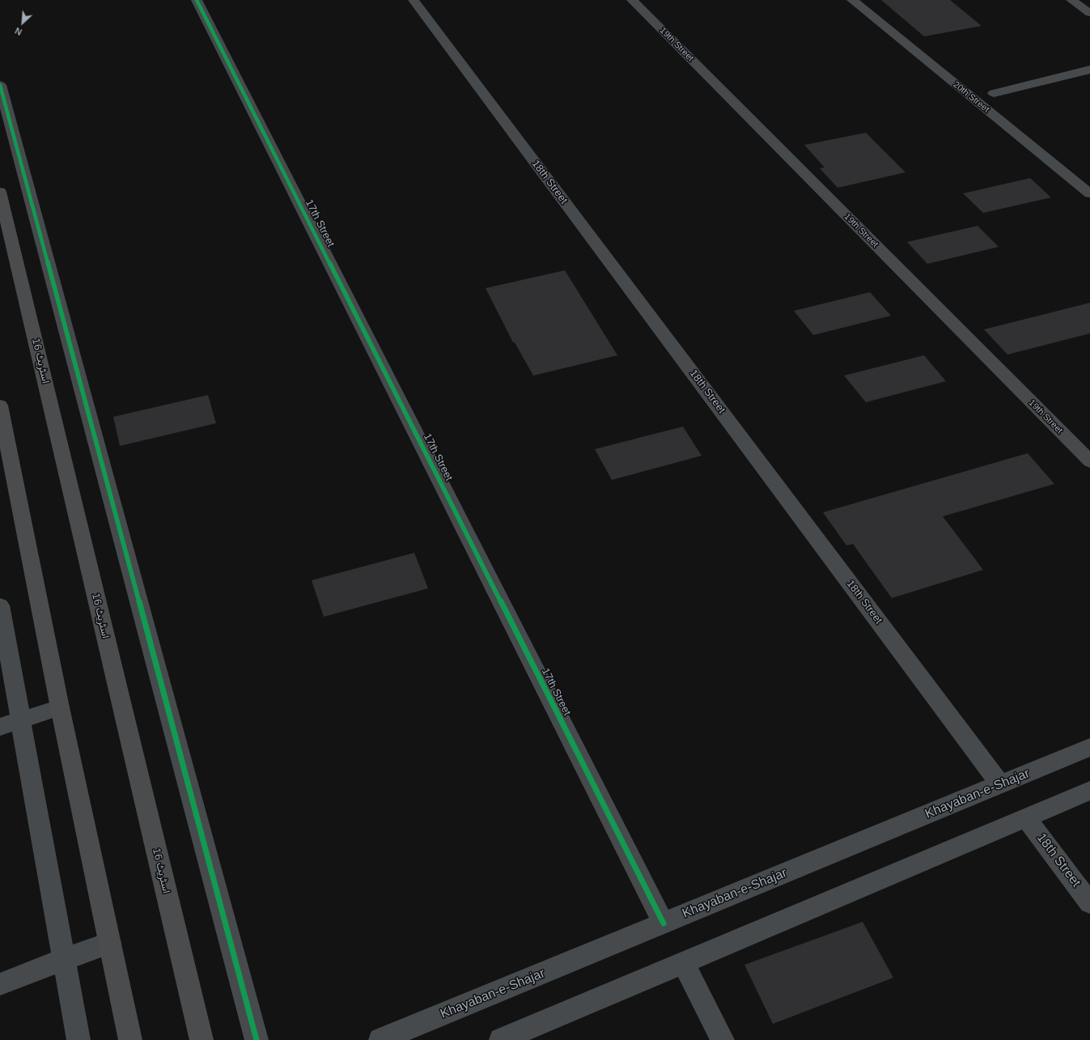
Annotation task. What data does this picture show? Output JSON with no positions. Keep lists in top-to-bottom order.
{
  "streets": {
    "main road": ["اسٹریٹ 16"],
    "street": [
      "19th Street",
      "20th Street",
      "18th Street",
      "17th Street",
      "Khayaban-e-Shajar"
    ]
  },
  "crossings": [
    ["18th Street", "Khayaban-e-Shajar"],
    ["17th Street", "Khayaban-e-Shajar"]
  ],
  "north": "bottom left"
}
